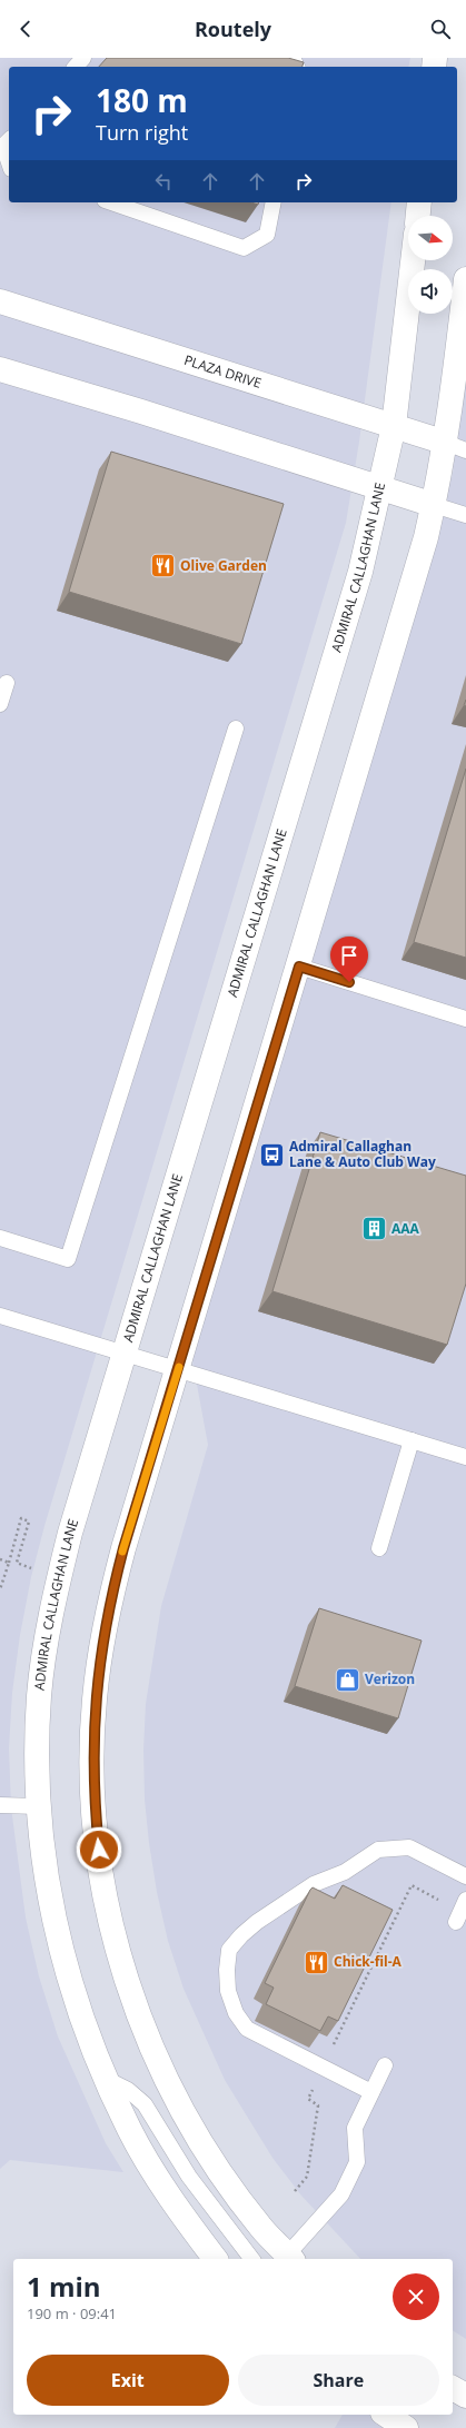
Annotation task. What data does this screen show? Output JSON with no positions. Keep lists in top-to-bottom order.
{
  "streets": {
    "main road": ["PLAZA DRIVE", "ADMIRAL CALLAGHAN LANE"]
  },
  "crossings": [
    ["PLAZA DRIVE", "ADMIRAL CALLAGHAN LANE"]
  ],
  "places": {
    "restaurant": ["Olive Garden", "Chick-fil-A"],
    "bus stop": ["Admiral Callaghan Lane & Auto Club Way"],
    "building": ["AAA"],
    "shop": ["Verizon"]
  },
  "north": "right",
  "page": {
    "header": "Routely",
    "turn": ["180 m", "Turn right"],
    "heading": ["1 min", "190 m · 09:41"],
    "buttons": ["Exit", "Share"]
  }
}
